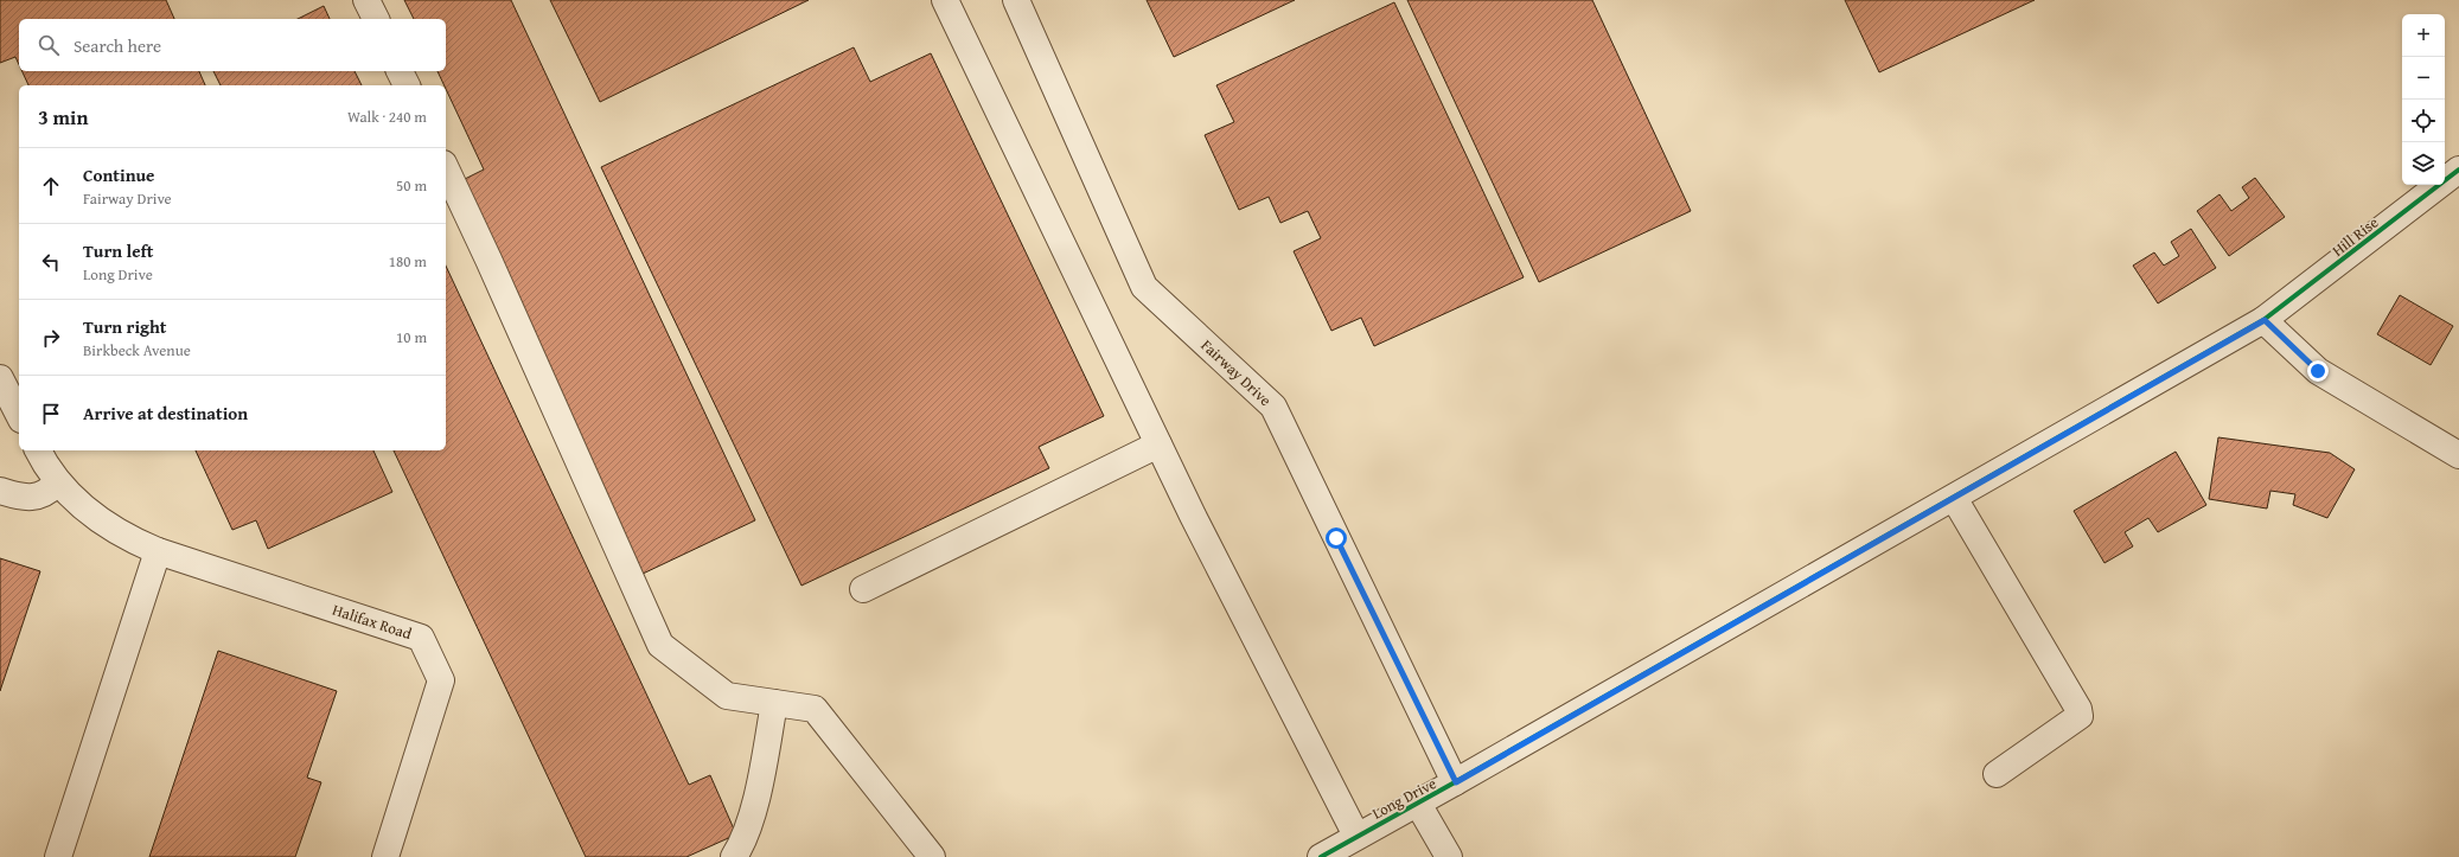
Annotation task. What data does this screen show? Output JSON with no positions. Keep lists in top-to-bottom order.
{
  "streets": {
    "street": [
      "Hill Rise",
      "Fairway Drive",
      "Halifax Road",
      "Long Drive"
    ]
  },
  "crossings": [
    ["Hill Rise", "Long Drive"],
    ["Fairway Drive", "Long Drive"]
  ],
  "page": {
    "map_buttons": ["+", "−"],
    "search": "Search here",
    "heading": ["3 min", "Walk · 240 m"],
    "list": [
      ["Continue", "Fairway Drive", "50 m"],
      ["Turn left", "Long Drive", "180 m"],
      ["Turn right", "Birkbeck Avenue", "10 m"],
      "Arrive at destination"
    ]
  }
}
